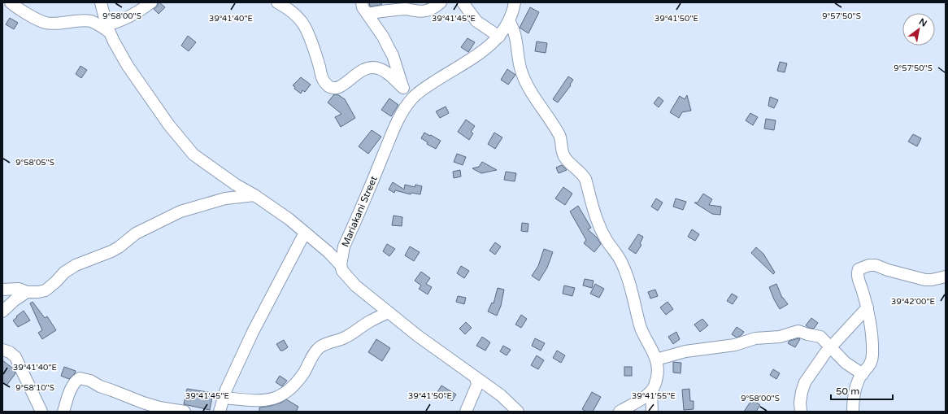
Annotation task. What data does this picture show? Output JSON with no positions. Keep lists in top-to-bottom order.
{
  "streets": {
    "street": ["Mariakani Street"]
  },
  "scale_bar": "50 m",
  "north": "top right",
  "coordinates": [
    "9°58'00\"S",
    "9°57'50\"S",
    "39°41'40\"E",
    "39°41'45\"E",
    "39°41'50\"E",
    "9°58'05\"S",
    "39°42'00\"E",
    "9°58'10\"S",
    "39°41'55\"E"
  ]
}
